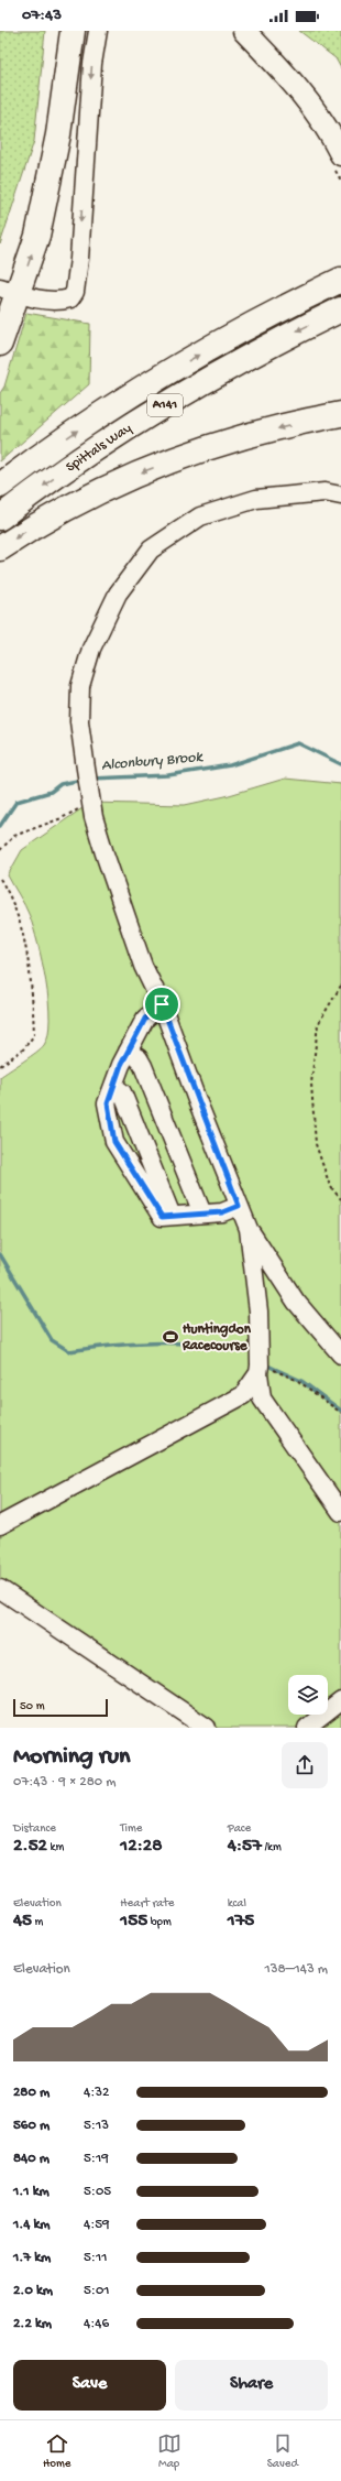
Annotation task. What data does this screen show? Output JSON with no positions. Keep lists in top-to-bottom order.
{
  "streets": {
    "highway": ["A141", "Spittals Way"]
  },
  "water": ["Alconbury Brook"],
  "places": {
    "sports": ["Huntingdon Racecourse"]
  },
  "scale_bar": "50 m",
  "page": {
    "status": "07:43",
    "scale": "50 m",
    "heading": ["Morning run", "07:43 · 9 × 280 m"],
    "stats": [
      ["Distance", "2.52 km"],
      ["Time", "12:28"],
      ["Pace", "4:57 /km"],
      ["Elevation", "45 m"],
      ["Heart rate", "155 bpm"],
      ["kcal", "175"]
    ],
    "chart": ["Elevation", "138–143 m"],
    "list": [
      {
        "name": "280 m",
        "note": "4:32"
      },
      {
        "name": "560 m",
        "note": "5:13"
      },
      {
        "name": "840 m",
        "note": "5:19"
      },
      {
        "name": "1.1 km",
        "note": "5:05"
      },
      {
        "name": "1.4 km",
        "note": "4:59"
      },
      {
        "name": "1.7 km",
        "note": "5:11"
      },
      {
        "name": "2.0 km",
        "note": "5:01"
      },
      {
        "name": "2.2 km",
        "note": "4:46"
      }
    ],
    "buttons": ["Save", "Share"],
    "tabs": ["Home", "Map", "Saved"]
  }
}
